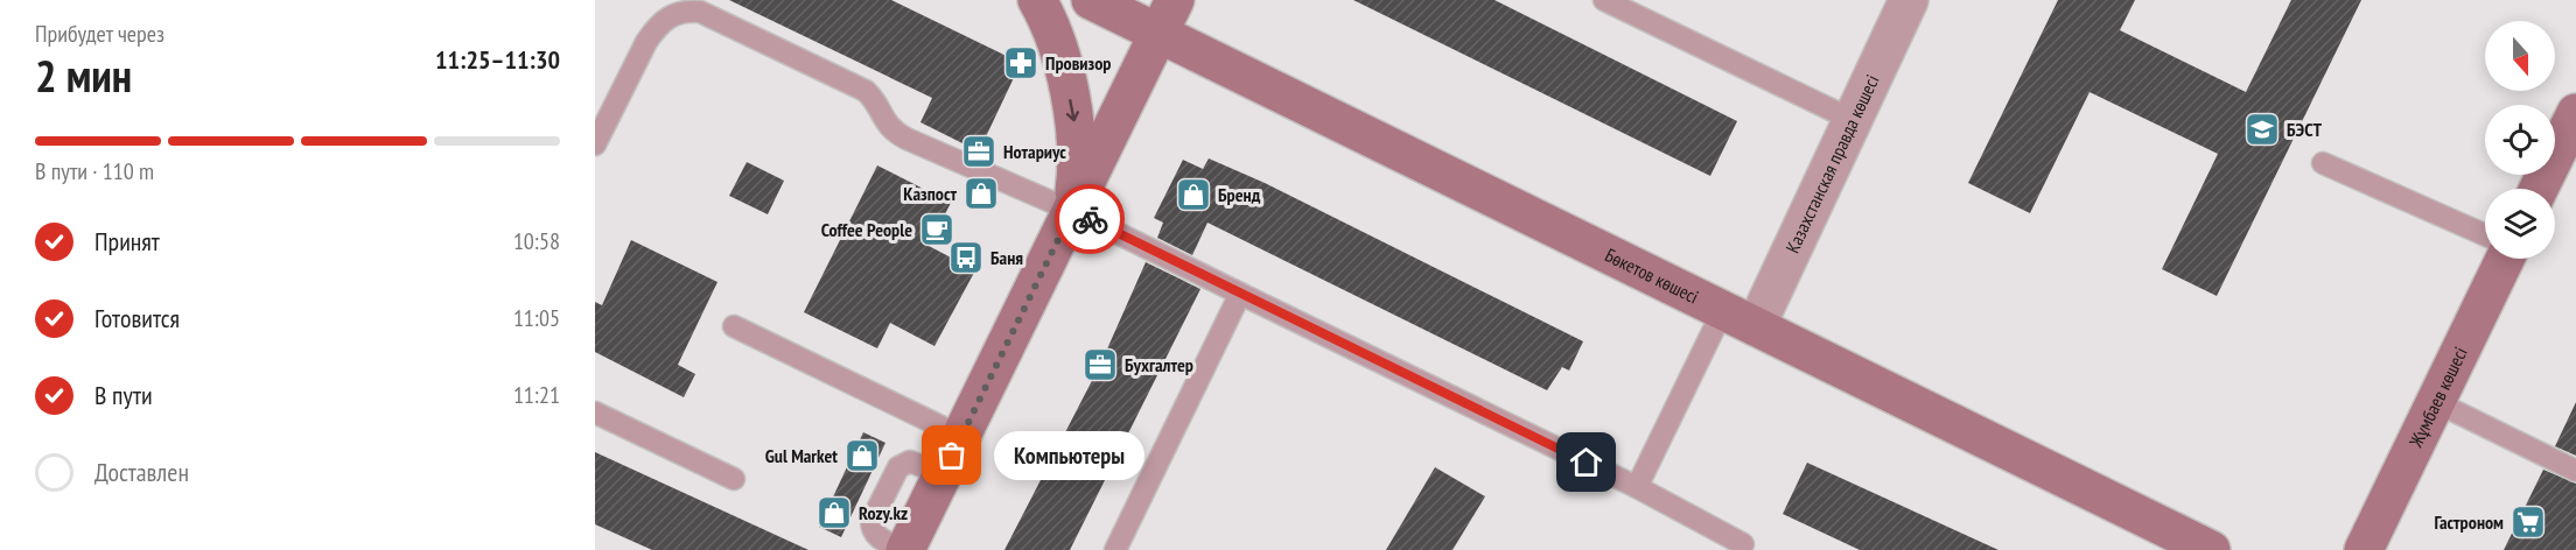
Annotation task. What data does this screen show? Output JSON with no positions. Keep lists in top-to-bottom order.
{
  "streets": {
    "main road": ["Бөкетов көшесі", "Жұмбаев көшесі"],
    "street": ["Казахстанская правда көшесі"]
  },
  "crossings": [
    ["Казахстанская правда көшесі", "Бөкетов көшесі"]
  ],
  "places": {
    "pharmacy": ["Провизор"],
    "school or university": ["БЭСТ"],
    "office": ["Нотариус", "Бухгалтер"],
    "shop": [
      "Казпост",
      "Бренд",
      "Gul Market",
      "Rozy.kz"
    ],
    "cafe": ["Coffee People"],
    "bus stop": ["Баня"],
    "other": ["Компьютеры"],
    "supermarket": ["Гастроном"]
  },
  "north": "bottom",
  "page": {
    "heading": ["2 мин", "Прибудет через", "11:25–11:30"],
    "bar": "В пути · 110 m",
    "list": [
      ["Принят", "10:58"],
      ["Готовится", "11:05"],
      ["В пути", "11:21"],
      "Доставлен"
    ],
    "bubble": "Компьютеры"
  }
}
